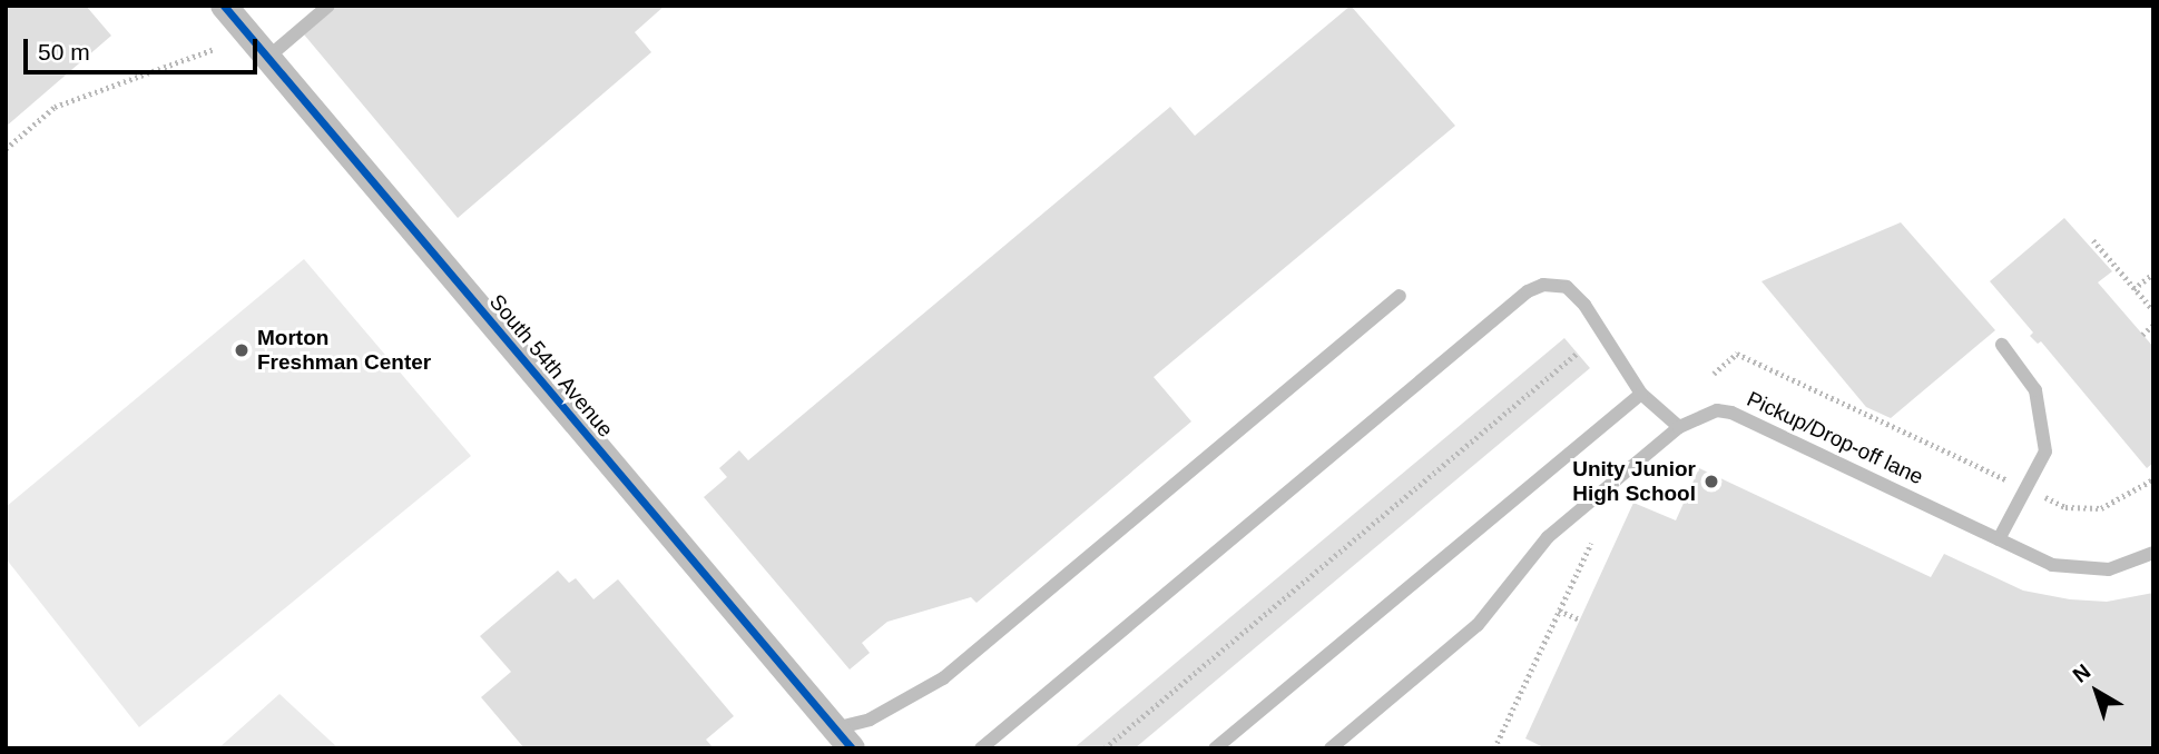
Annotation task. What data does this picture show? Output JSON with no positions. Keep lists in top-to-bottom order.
{
  "streets": {
    "street": ["South 54th Avenue"],
    "lane": ["Pickup/Drop-off lane"]
  },
  "places": ["Morton Freshman Center", "Unity Junior High School"],
  "scale_bar": "50 m",
  "north": "top left"
}
